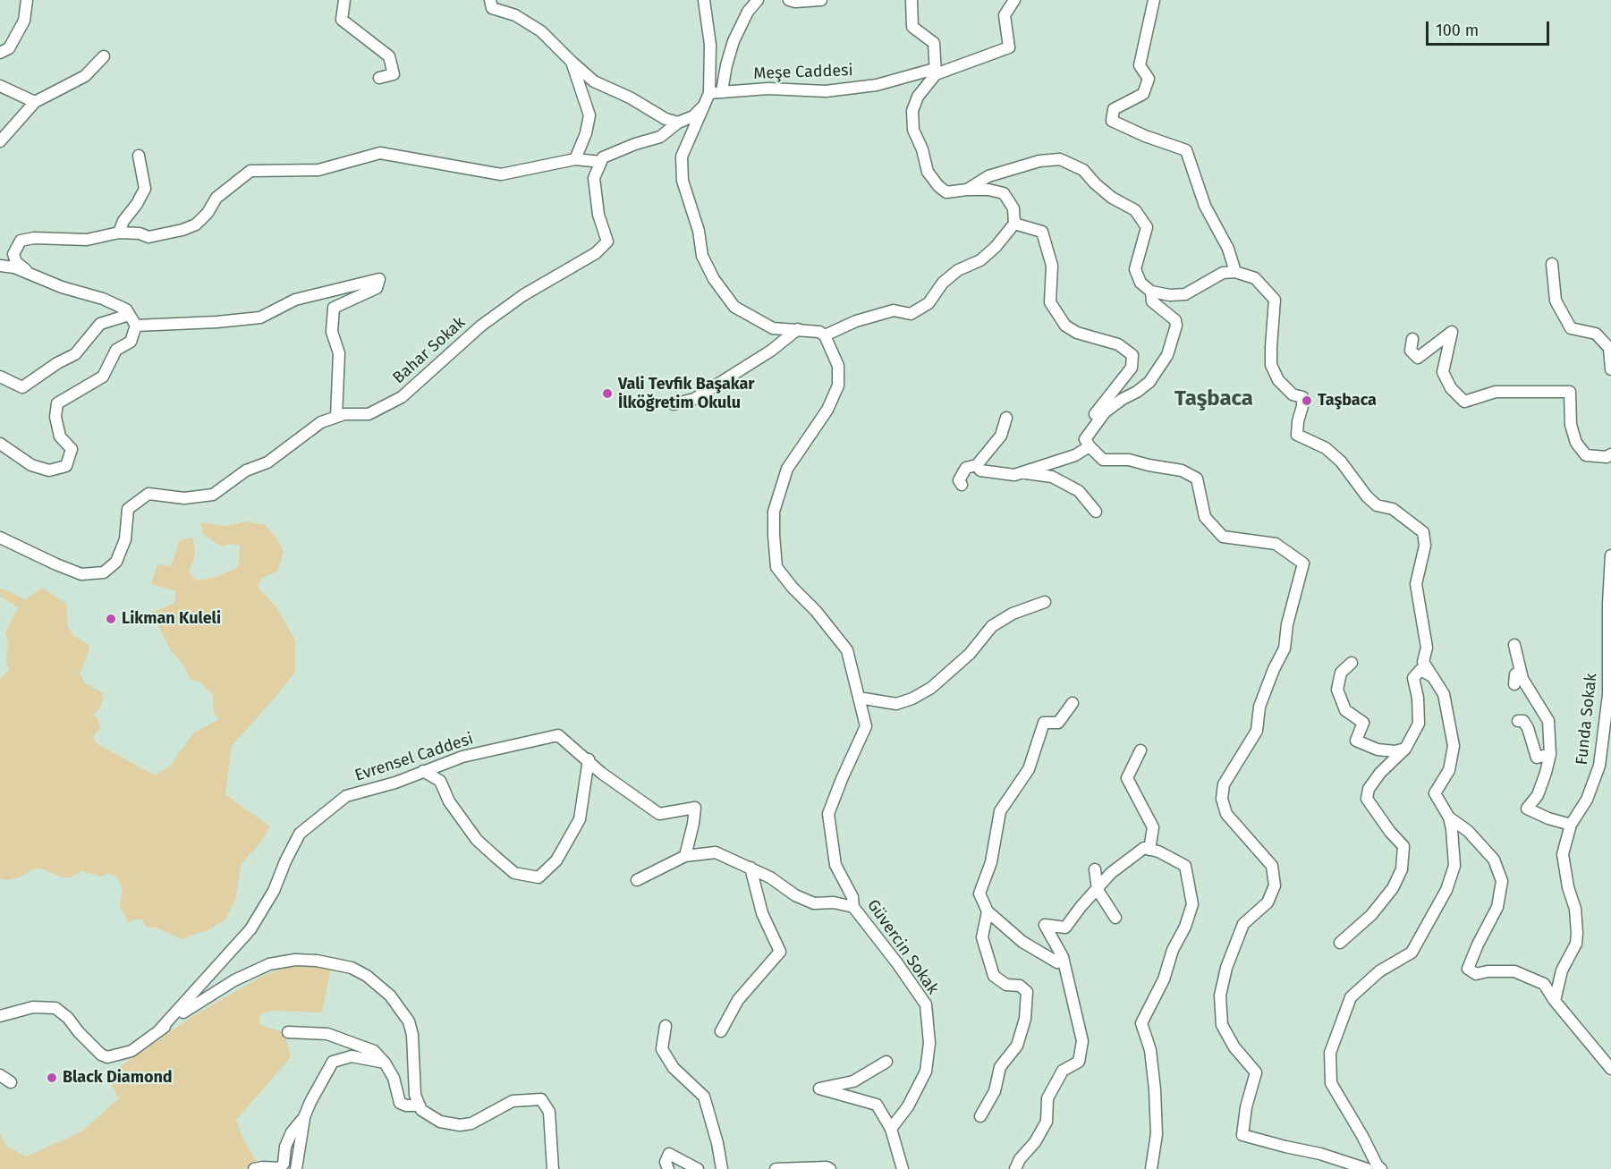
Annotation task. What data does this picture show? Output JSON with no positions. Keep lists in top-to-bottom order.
{
  "streets": {
    "street": [
      "Meşe Caddesi",
      "Bahar Sokak",
      "Funda Sokak",
      "Evrensel Caddesi",
      "Güvercin Sokak"
    ]
  },
  "districts": ["Taşbaca"],
  "places": [
    "Vali Tevfik Başakar İlköğretim Okulu",
    "Taşbaca",
    "Likman Kuleli",
    "Black Diamond"
  ],
  "scale_bar": "100 m"
}
